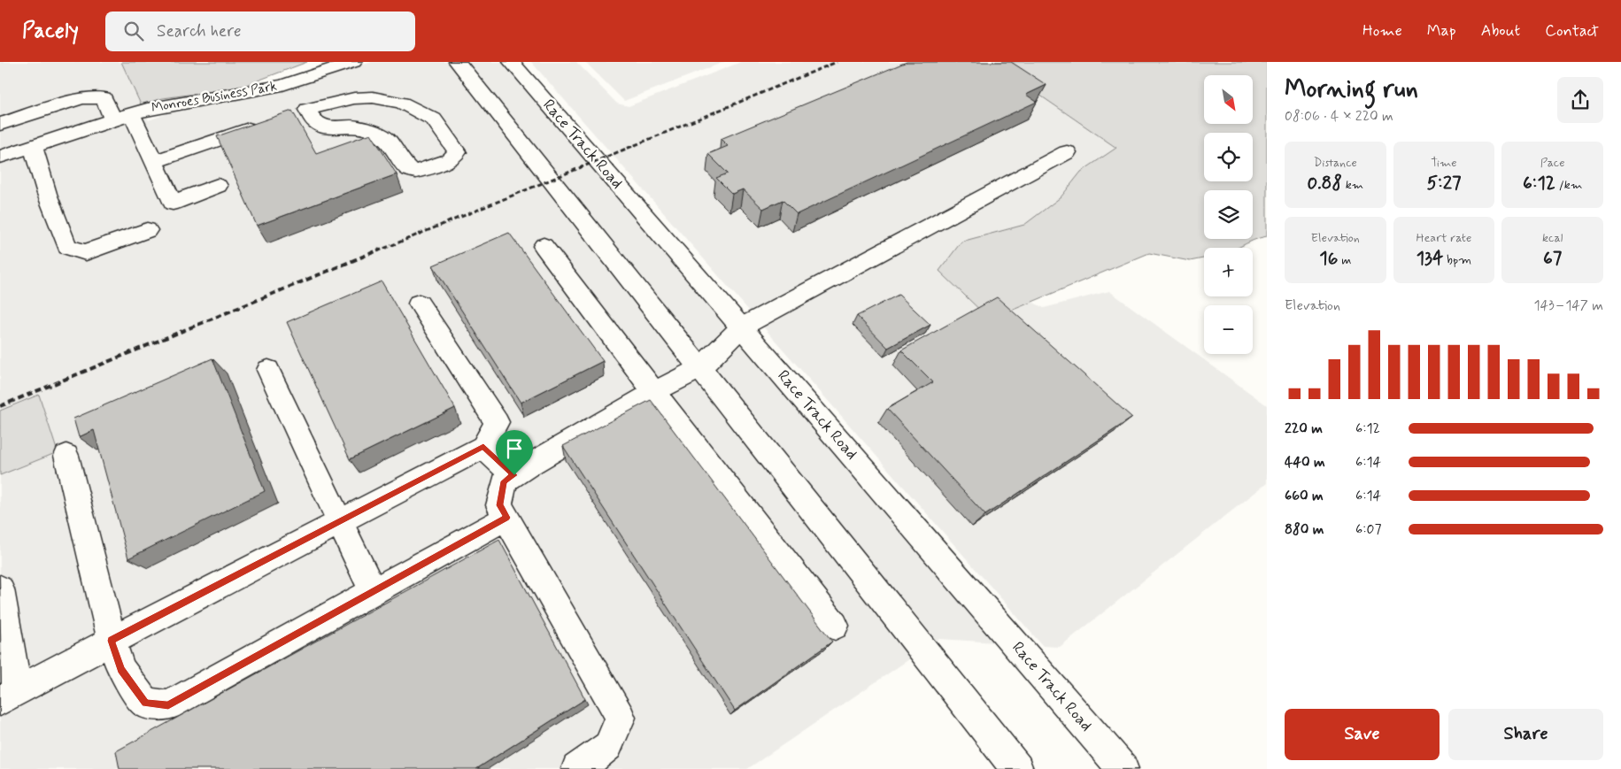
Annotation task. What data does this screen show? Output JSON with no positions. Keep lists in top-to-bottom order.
{
  "streets": {
    "main road": ["Monroes Business Park", "Race Track Road"]
  },
  "north": "bottom right",
  "page": {
    "header": "Pacely",
    "search": "Search here",
    "nav": [
      "Home",
      "Map",
      "About",
      "Contact"
    ],
    "heading": ["Morning run", "08:06 · 4 × 220 m"],
    "map_buttons": ["+", "−"],
    "stats": [
      ["Distance", "0.88 km"],
      ["Time", "5:27"],
      ["Pace", "6:12 /km"],
      ["Elevation", "16 m"],
      ["Heart rate", "134 bpm"],
      ["kcal", "67"]
    ],
    "chart": ["Elevation", "143–147 m"],
    "list": [
      {
        "name": "220 m",
        "note": "6:12"
      },
      {
        "name": "440 m",
        "note": "6:14"
      },
      {
        "name": "660 m",
        "note": "6:14"
      },
      {
        "name": "880 m",
        "note": "6:07"
      }
    ],
    "buttons": ["Save", "Share"]
  }
}
